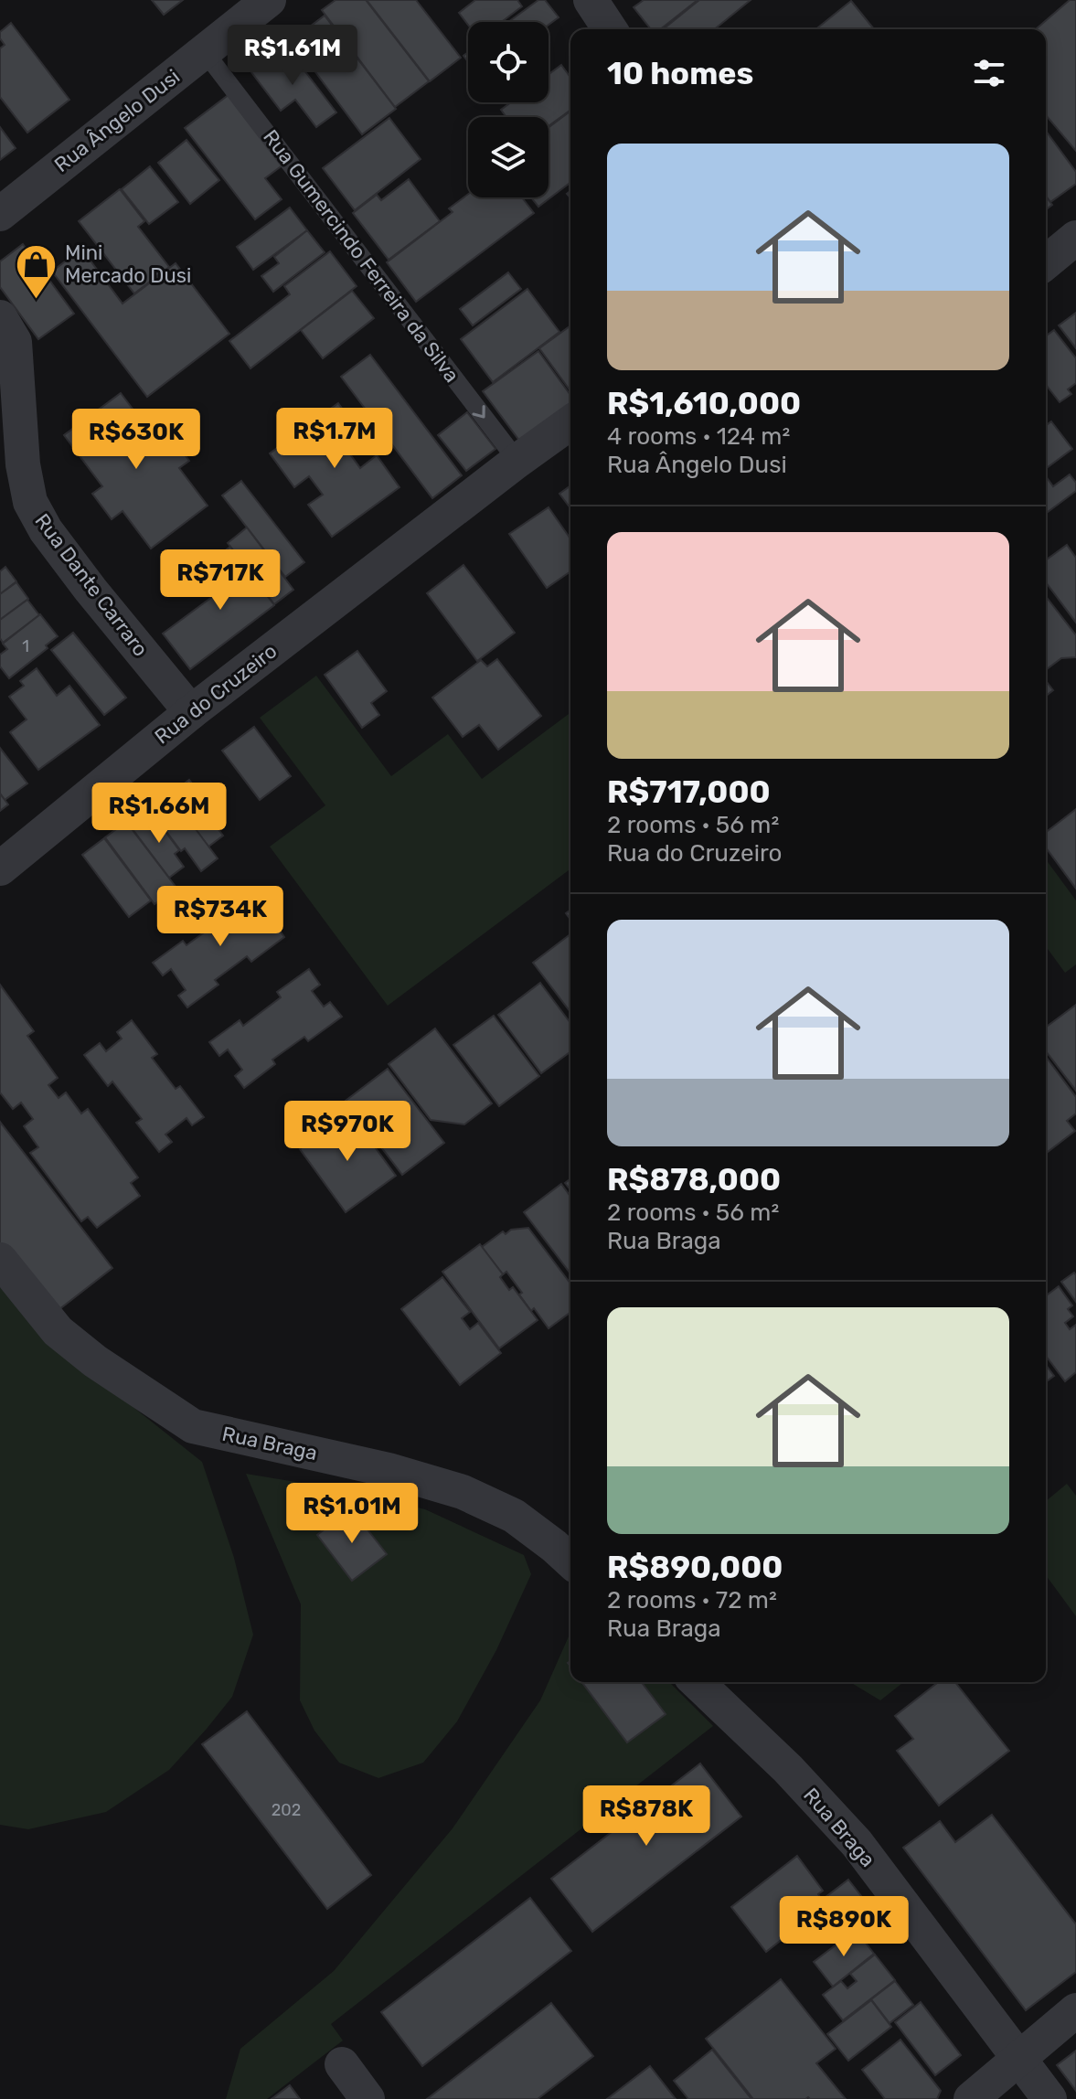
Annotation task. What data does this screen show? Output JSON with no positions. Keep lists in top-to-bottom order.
{
  "streets": {
    "street": [
      "Rua Ângelo Dusi",
      "Rua Dante Carraro",
      "Rua do Cruzeiro",
      "Rua Braga"
    ],
    "lane": ["Rua Gumercindo Ferreira da Silva"]
  },
  "crossings": [
    ["Rua Ângelo Dusi", "Rua Gumercindo Ferreira da Silva"],
    ["Rua Gumercindo Ferreira da Silva", "Rua do Cruzeiro"],
    ["Rua Dante Carraro", "Rua do Cruzeiro"]
  ],
  "one_way": ["Rua Gumercindo Ferreira da Silva"],
  "places": {
    "shop": ["Mini Mercado Dusi"]
  },
  "house_numbers": ["1", "202"],
  "page": {
    "price": [
      "R$1.61M",
      "R$1.7M",
      "R$630K",
      "R$717K",
      "R$1.66M",
      "R$734K",
      "R$970K",
      "R$1.01M",
      "R$878K",
      "R$890K"
    ],
    "heading": "10 homes",
    "list": [
      {
        "name": "R$1,610,000",
        "note": "4 rooms · 124 m² · Rua Ângelo Dusi"
      },
      {
        "name": "R$717,000",
        "note": "2 rooms · 56 m² · Rua do Cruzeiro"
      },
      {
        "name": "R$878,000",
        "note": "2 rooms · 56 m² · Rua Braga"
      },
      {
        "name": "R$890,000",
        "note": "2 rooms · 72 m² · Rua Braga"
      }
    ]
  }
}
